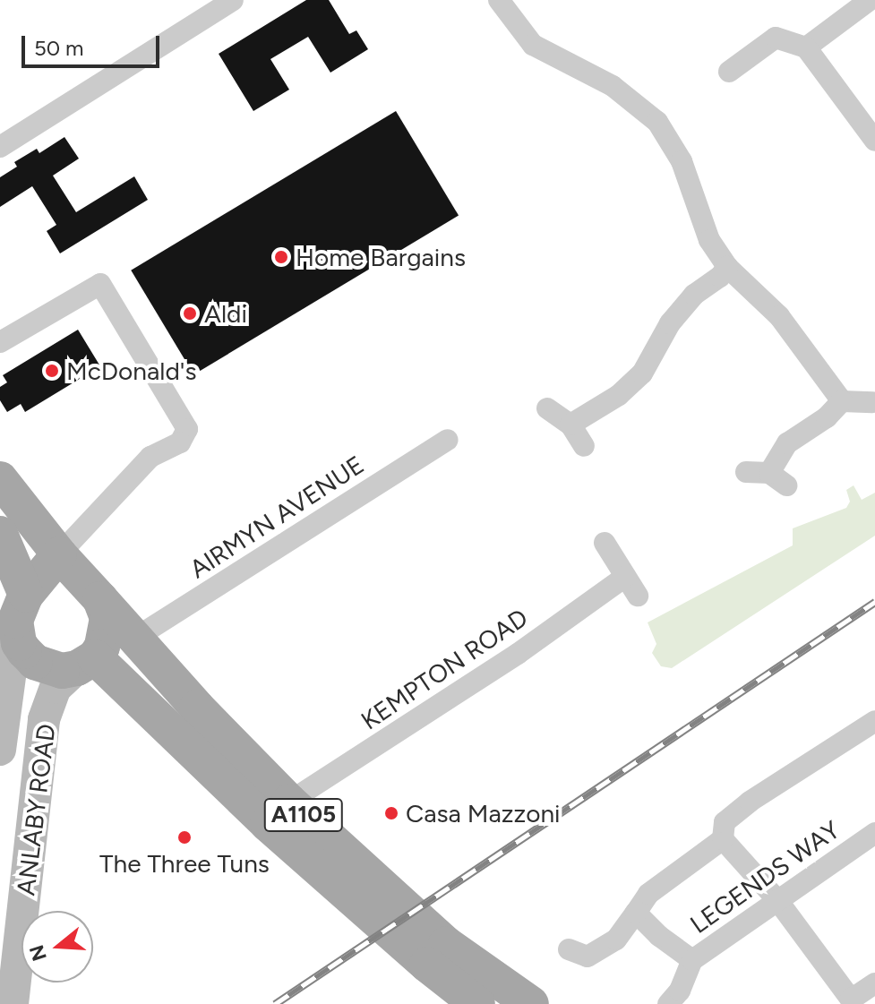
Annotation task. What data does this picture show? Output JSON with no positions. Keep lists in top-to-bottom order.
{
  "streets": {
    "main road": ["ANLABY ROAD", "A1105"],
    "street": ["AIRMYN AVENUE", "KEMPTON ROAD", "LEGENDS WAY"]
  },
  "crossings": [
    ["AIRMYN AVENUE", "A1105"],
    ["KEMPTON ROAD", "A1105"],
    ["ANLABY ROAD", "A1105"]
  ],
  "places": [
    "Home Bargains",
    "Aldi",
    "McDonald's",
    "Casa Mazzoni",
    "The Three Tuns"
  ],
  "scale_bar": "50 m",
  "north": "left"
}
